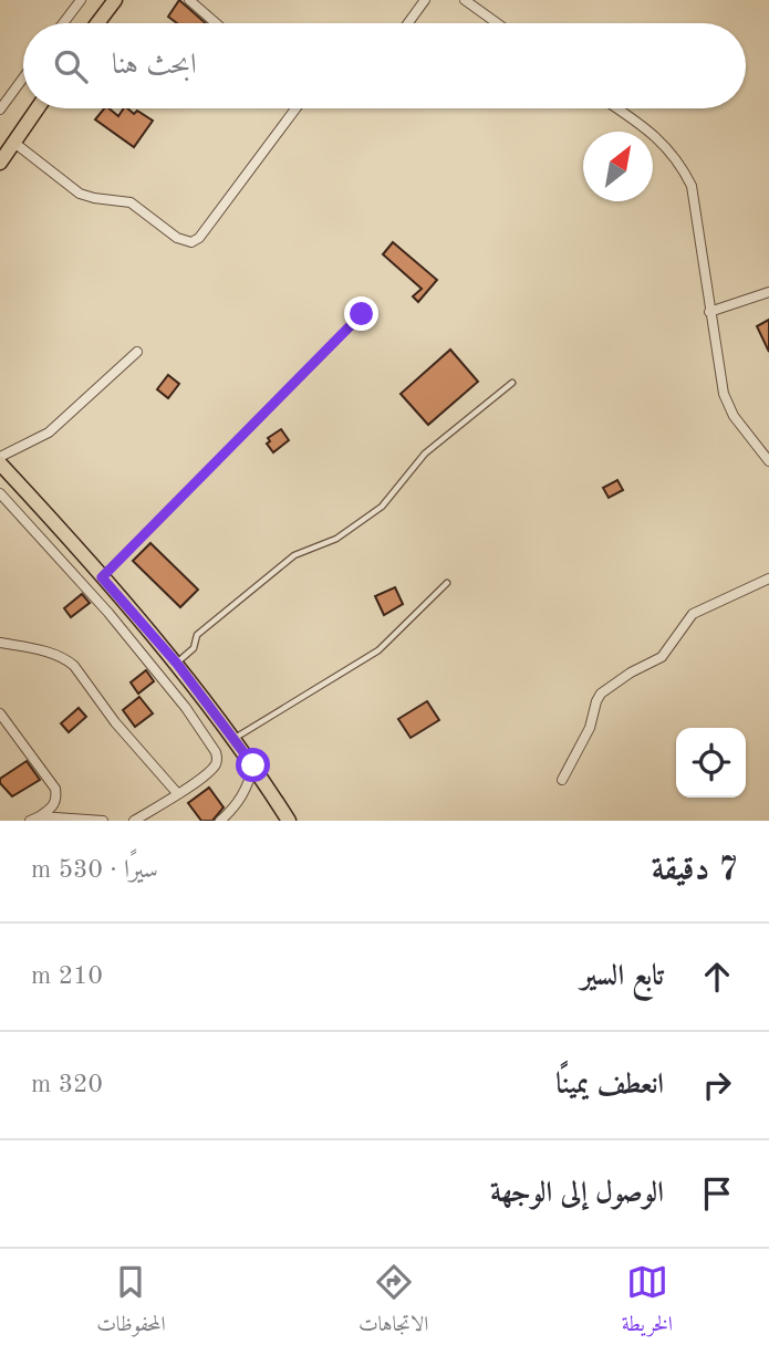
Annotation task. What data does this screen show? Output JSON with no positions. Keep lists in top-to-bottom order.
{
  "north": "top right",
  "page": {
    "search": "ابحث هنا",
    "heading": ["7 دقيقة", "سيرًا · 530 m"],
    "list": [
      ["تابع السير", "210 m"],
      ["انعطف يمينًا", "320 m"],
      "الوصول إلى الوجهة"
    ],
    "nav": ["الخريطة", "الاتجاهات", "المحفوظات"]
  }
}
